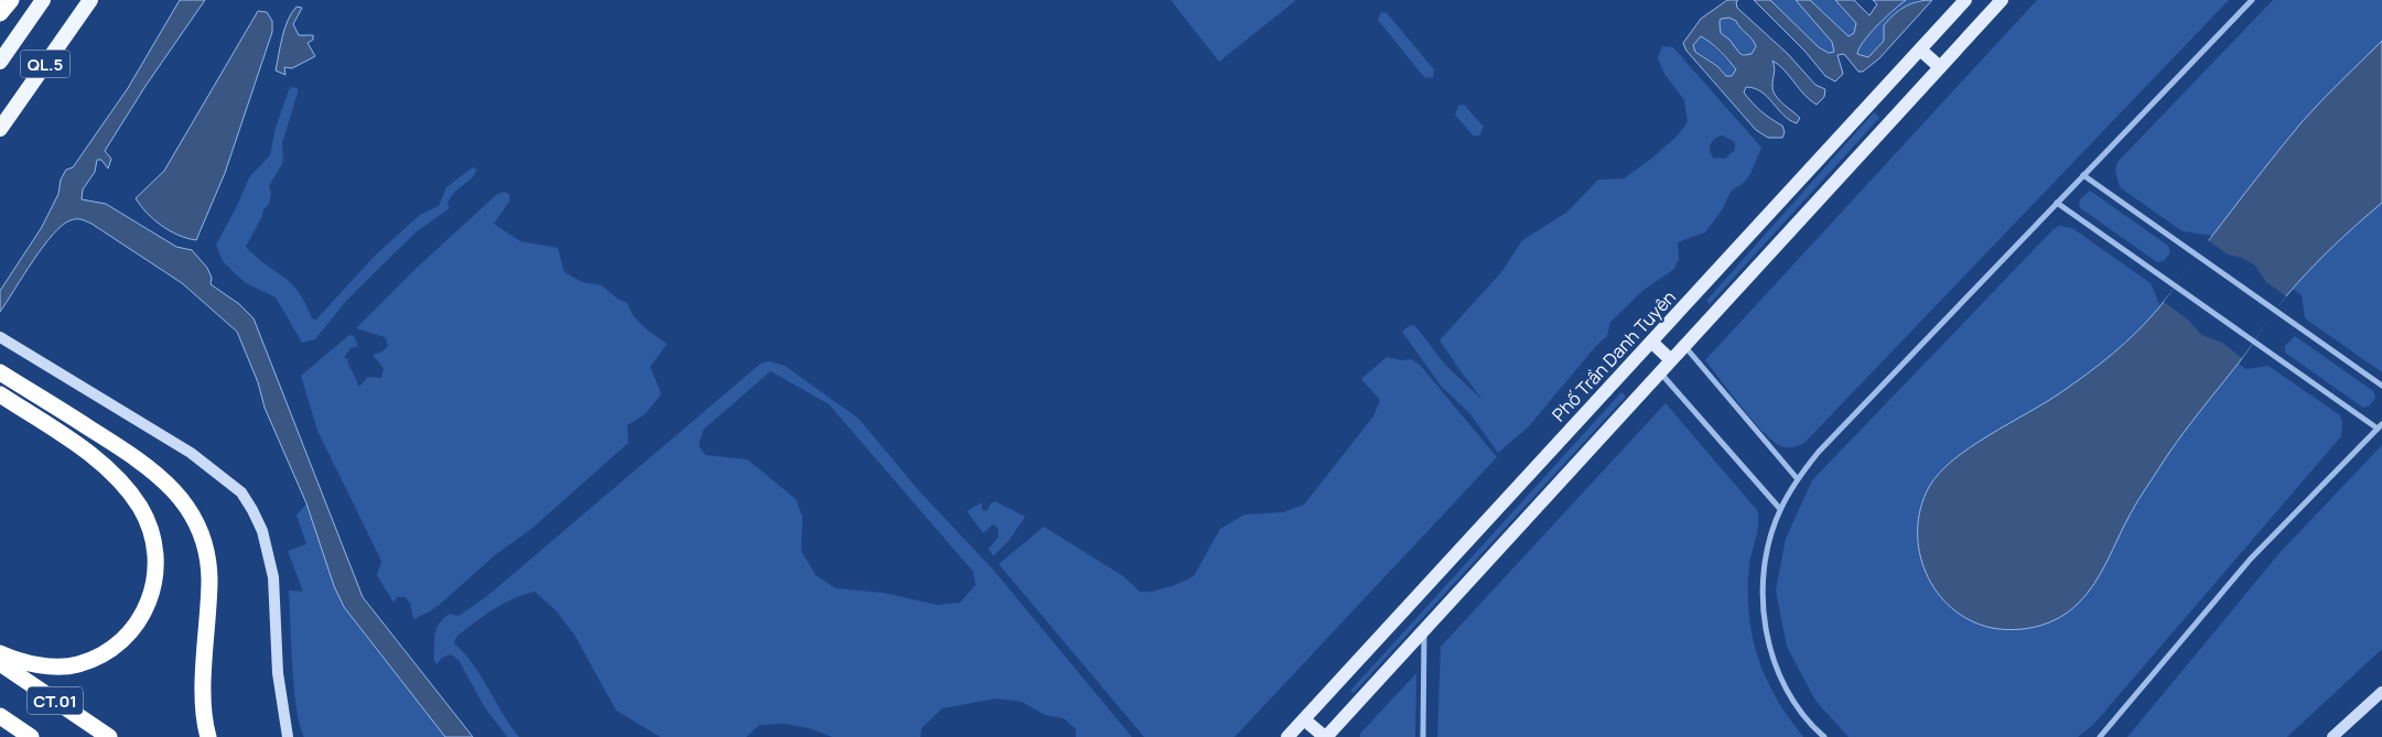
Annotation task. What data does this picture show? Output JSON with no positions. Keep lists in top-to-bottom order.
{
  "streets": {
    "highway": ["QL.5", "CT.01"],
    "main road": ["Phố Trần Danh Tuyên"]
  }
}
